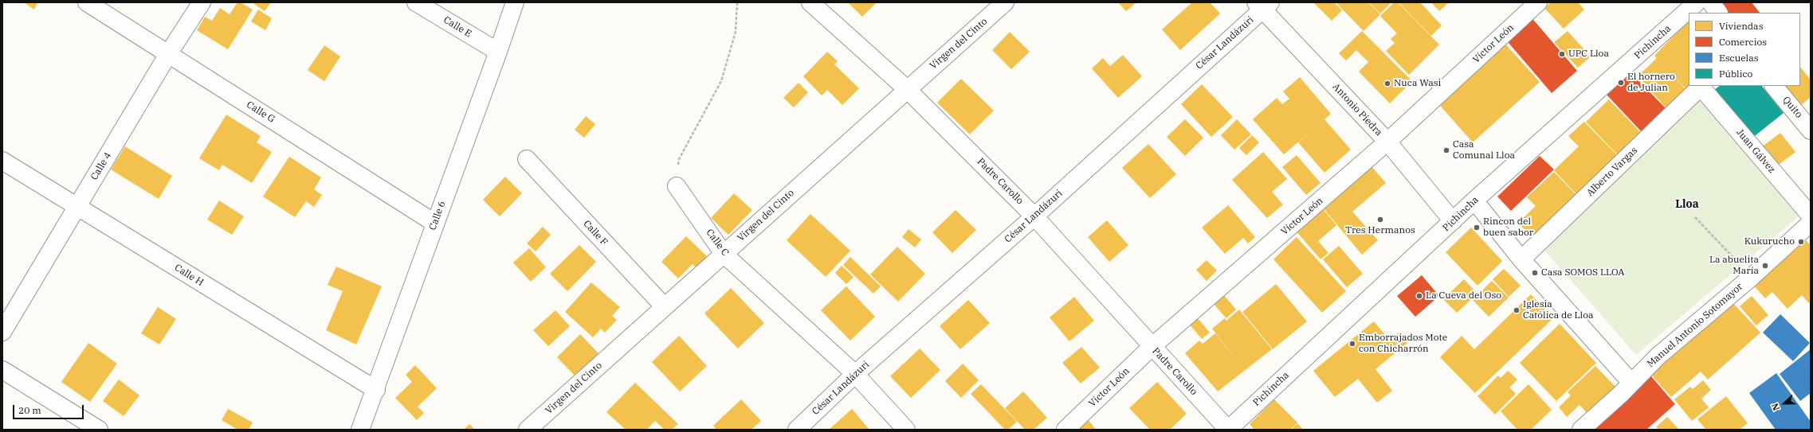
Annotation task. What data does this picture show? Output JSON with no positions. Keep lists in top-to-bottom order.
{
  "streets": {
    "street": [
      "Calle E",
      "Pichincha",
      "César Landázuri",
      "Virgen del Cinto",
      "Víctor León",
      "Quito",
      "Antonio Piedra",
      "Calle G",
      "Juan Gálvez",
      "Calle 4",
      "Alberto Vargas",
      "Padre Carollo",
      "Calle 6",
      "Calle F",
      "Calle C",
      "Calle H",
      "Manuel Antonio Sotomayor"
    ]
  },
  "crossings": [
    ["Calle E", "Calle 6"],
    ["Pichincha", "Antonio Piedra"],
    ["Pichincha", "Padre Carollo"],
    ["César Landázuri", "Antonio Piedra"],
    ["César Landázuri", "Padre Carollo"],
    ["César Landázuri", "Calle C"],
    ["Virgen del Cinto", "Padre Carollo"],
    ["Virgen del Cinto", "Calle F"],
    ["Virgen del Cinto", "Calle C"],
    ["Víctor León", "Antonio Piedra"],
    ["Víctor León", "Padre Carollo"],
    ["Calle G", "Calle 4"],
    ["Calle G", "Calle 6"],
    ["Juan Gálvez", "Alberto Vargas"],
    ["Calle 4", "Calle H"],
    ["Calle 6", "Calle H"]
  ],
  "districts": ["Lloa"],
  "places": [
    "UPC Lloa",
    "El hornero de Julian",
    "Nuca Wasi",
    "Casa Comunal Lloa",
    "Tres Hermanos",
    "Rincon del buen sabor",
    "Kukurucho",
    "La abuelita María",
    "Casa SOMOS LLOA",
    "La Cueva del Oso",
    "Iglesia Católica de Lloa",
    "Emborrajados Mote con Chicharrón"
  ],
  "legend": [
    "Viviendas",
    "Comercios",
    "Escuelas",
    "Público"
  ],
  "scale_bar": "20 m",
  "north": "left"
}
